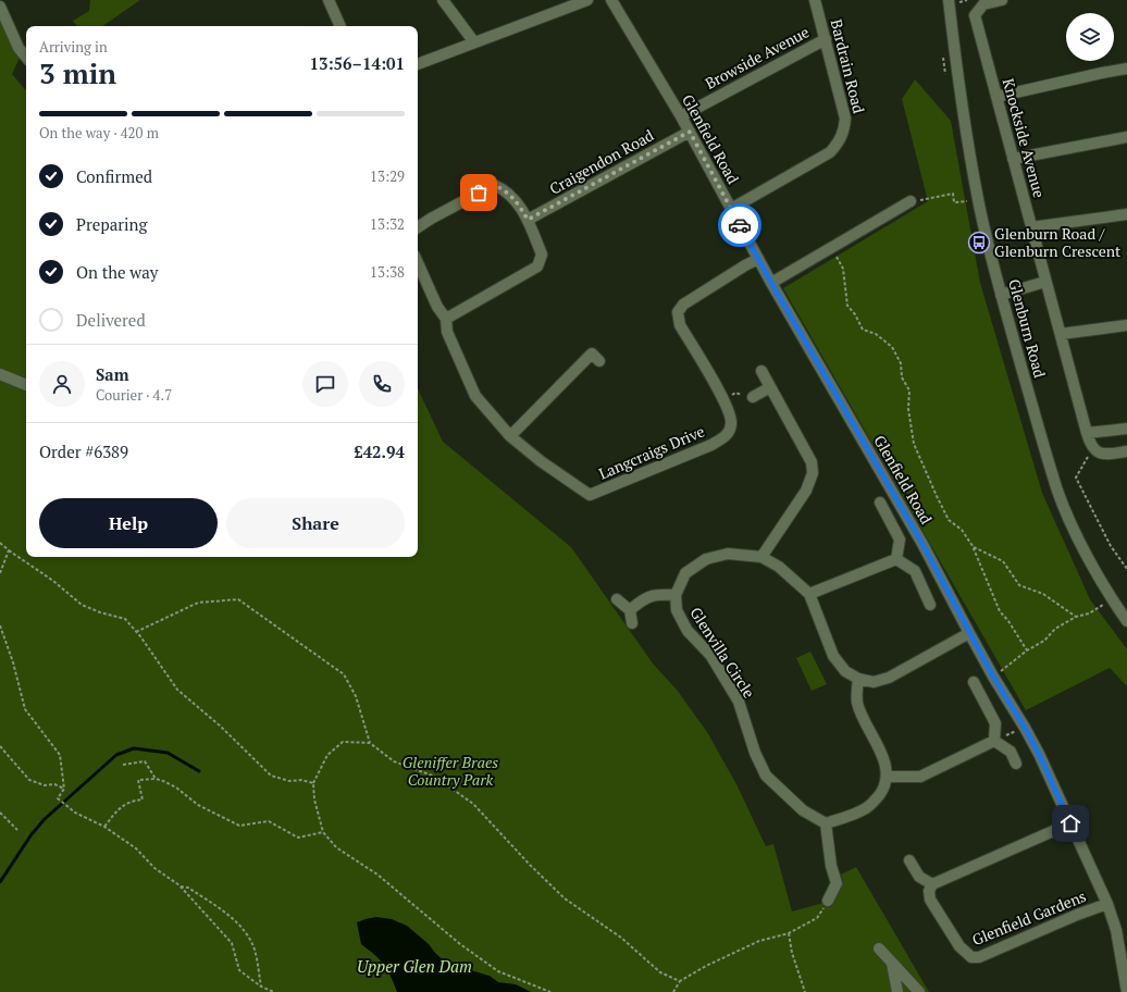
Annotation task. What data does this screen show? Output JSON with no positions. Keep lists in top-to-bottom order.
{
  "streets": {
    "street": [
      "Browside Avenue",
      "Bardrain Road",
      "Knockside Avenue",
      "Glenfield Road",
      "Craigendon Road",
      "Glenburn Road",
      "Langcraigs Drive",
      "Glenvilla Circle",
      "Glenfield Gardens"
    ]
  },
  "crossings": [
    ["Browside Avenue", "Bardrain Road"],
    ["Browside Avenue", "Glenfield Road"],
    ["Bardrain Road", "Glenfield Road"],
    ["Glenfield Road", "Craigendon Road"],
    ["Glenfield Road", "Langcraigs Drive"],
    ["Glenfield Road", "Glenfield Gardens"]
  ],
  "water": ["Upper Glen Dam"],
  "parks": ["Gleniffer Braes Country Park"],
  "places": {
    "bus stop": ["Glenburn Road / Glenburn Crescent"]
  },
  "page": {
    "heading": ["3 min", "Arriving in", "13:56–14:01"],
    "panel": [
      "Sam",
      "Courier · 4.7",
      "Order #6389",
      "£42.94"
    ],
    "bar": "On the way · 420 m",
    "list": [
      ["Confirmed", "13:29"],
      ["Preparing", "13:32"],
      ["On the way", "13:38"],
      "Delivered"
    ],
    "buttons": ["Help", "Share"]
  }
}
